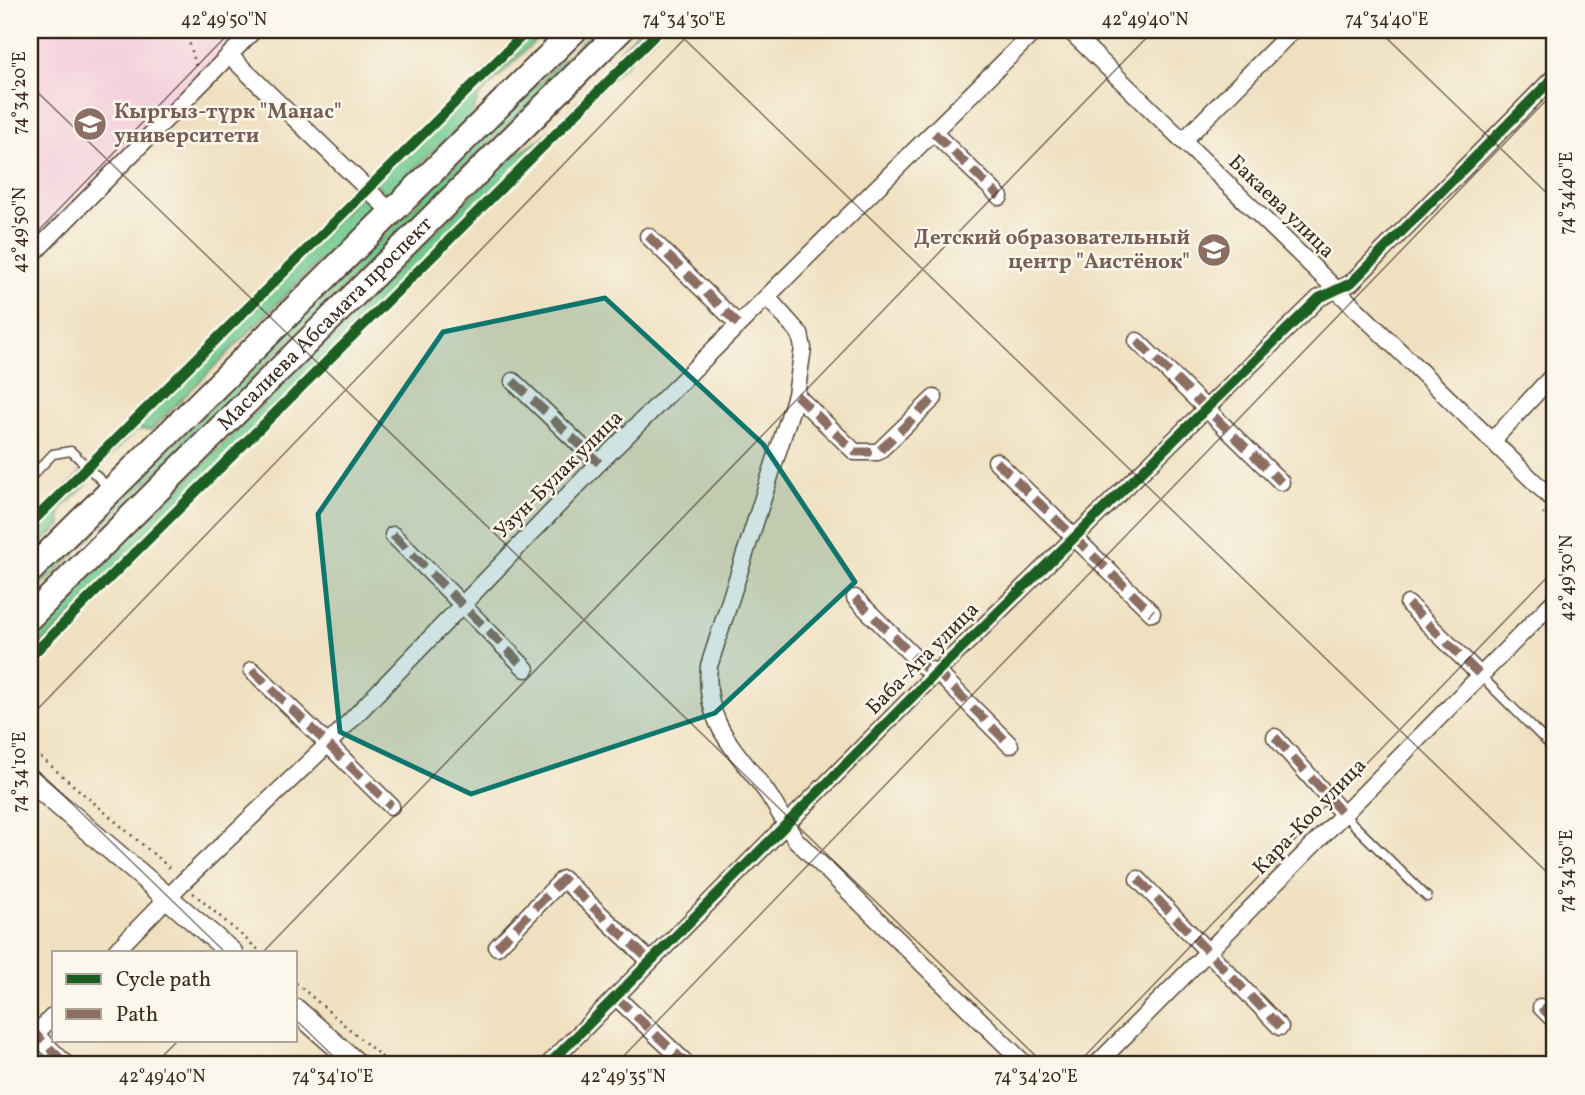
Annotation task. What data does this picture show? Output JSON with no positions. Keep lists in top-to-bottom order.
{
  "streets": {
    "main road": ["Масалиева Абсамата проспект"],
    "street": [
      "Бакаева улица",
      "Узун-Булак улица",
      "Баба-Ата улица",
      "Кара-Коо улица"
    ]
  },
  "crossings": [
    ["Бакаева улица", "Баба-Ата улица"]
  ],
  "places": {
    "school or university": ["Кыргыз-түрк \"Манас\" университети", "Детский образовательный центр \"Аистёнок\""]
  },
  "legend": ["Cycle path", "Path"],
  "coordinates": [
    "42°49'50\"N",
    "74°34'30\"E",
    "42°49'40\"N",
    "74°34'40\"E",
    "74°34'20\"E",
    "42°49'30\"N",
    "74°34'10\"E",
    "42°49'35\"N"
  ]
}
